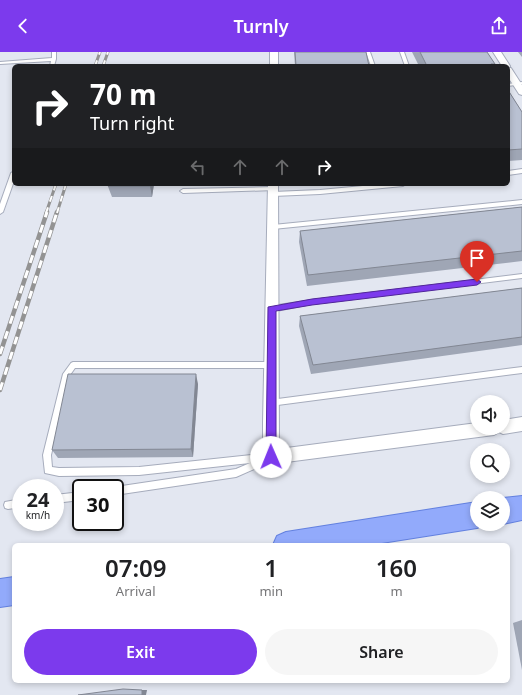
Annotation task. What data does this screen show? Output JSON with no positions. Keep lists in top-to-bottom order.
{
  "page": {
    "header": "Turnly",
    "turn": ["70 m", "Turn right"],
    "speed": "24 km/h",
    "limit": "30",
    "eta": [
      "07:09",
      "Arrival",
      "1",
      "min",
      "160",
      "m"
    ],
    "buttons": ["Exit", "Share"]
  }
}
